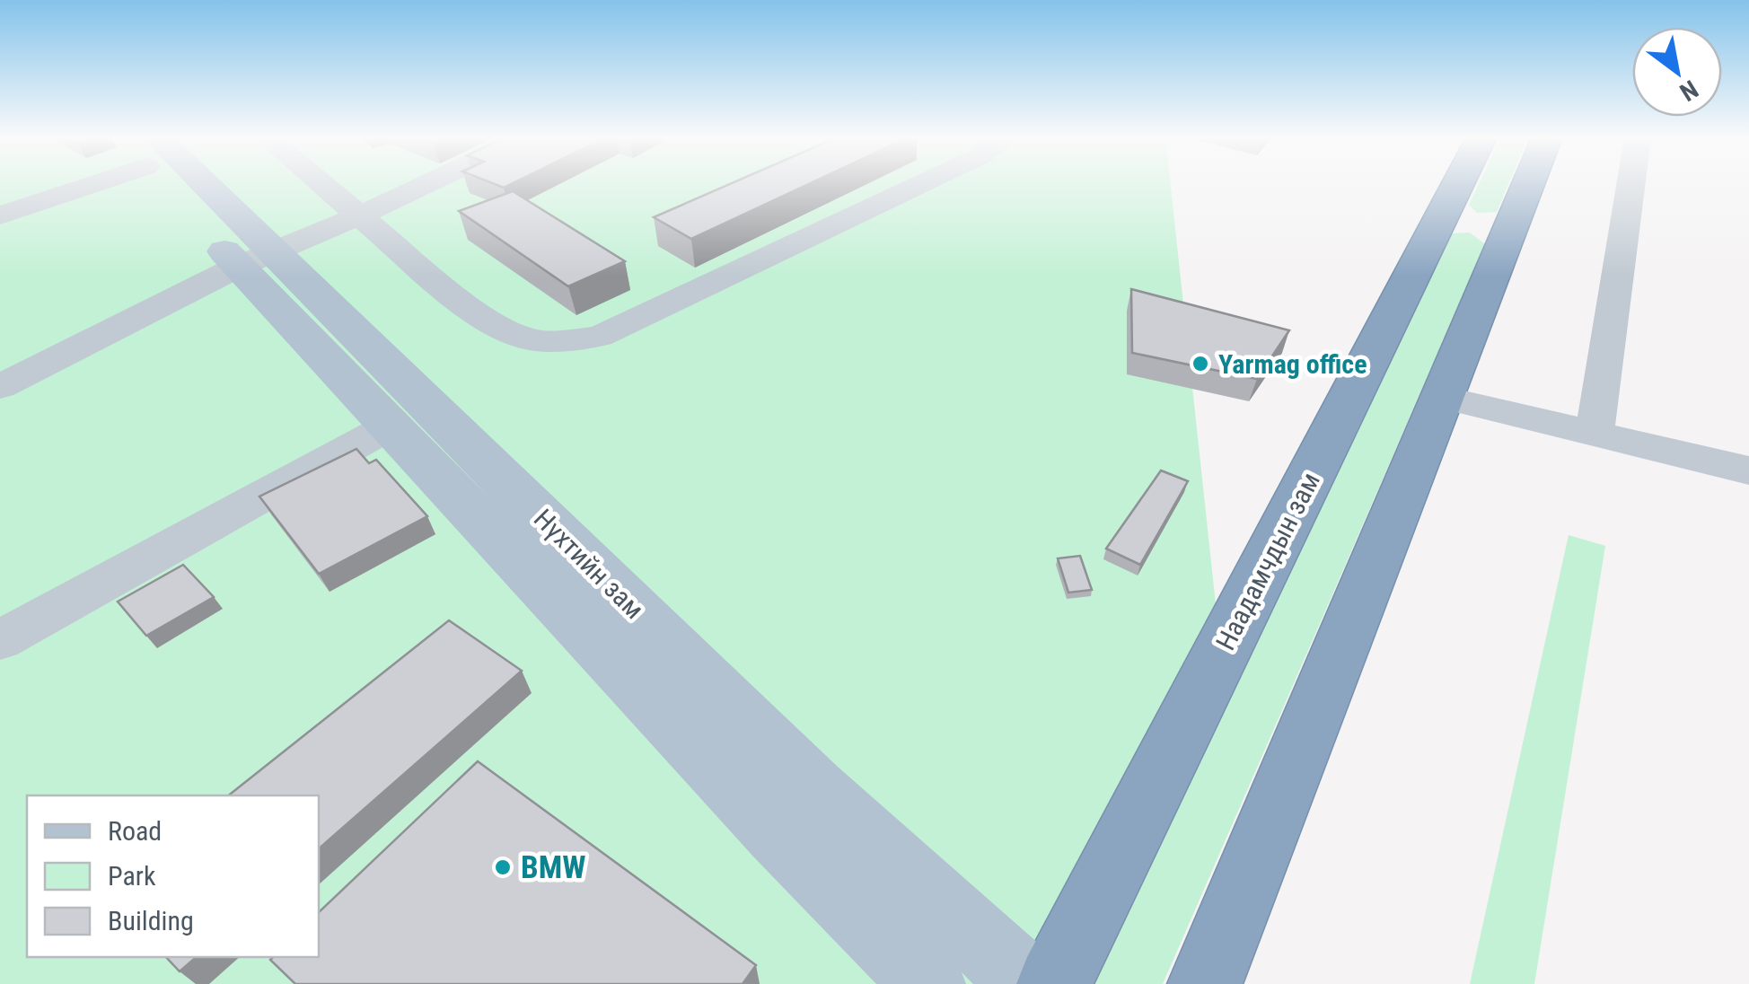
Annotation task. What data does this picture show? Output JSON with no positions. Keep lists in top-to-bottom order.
{
  "streets": {
    "highway": ["Наадамчдын зам"],
    "main road": ["Нүхтийн зам"]
  },
  "places": ["Yarmag office", "BMW"],
  "legend": ["Road", "Park", "Building"],
  "north": "bottom right"
}
